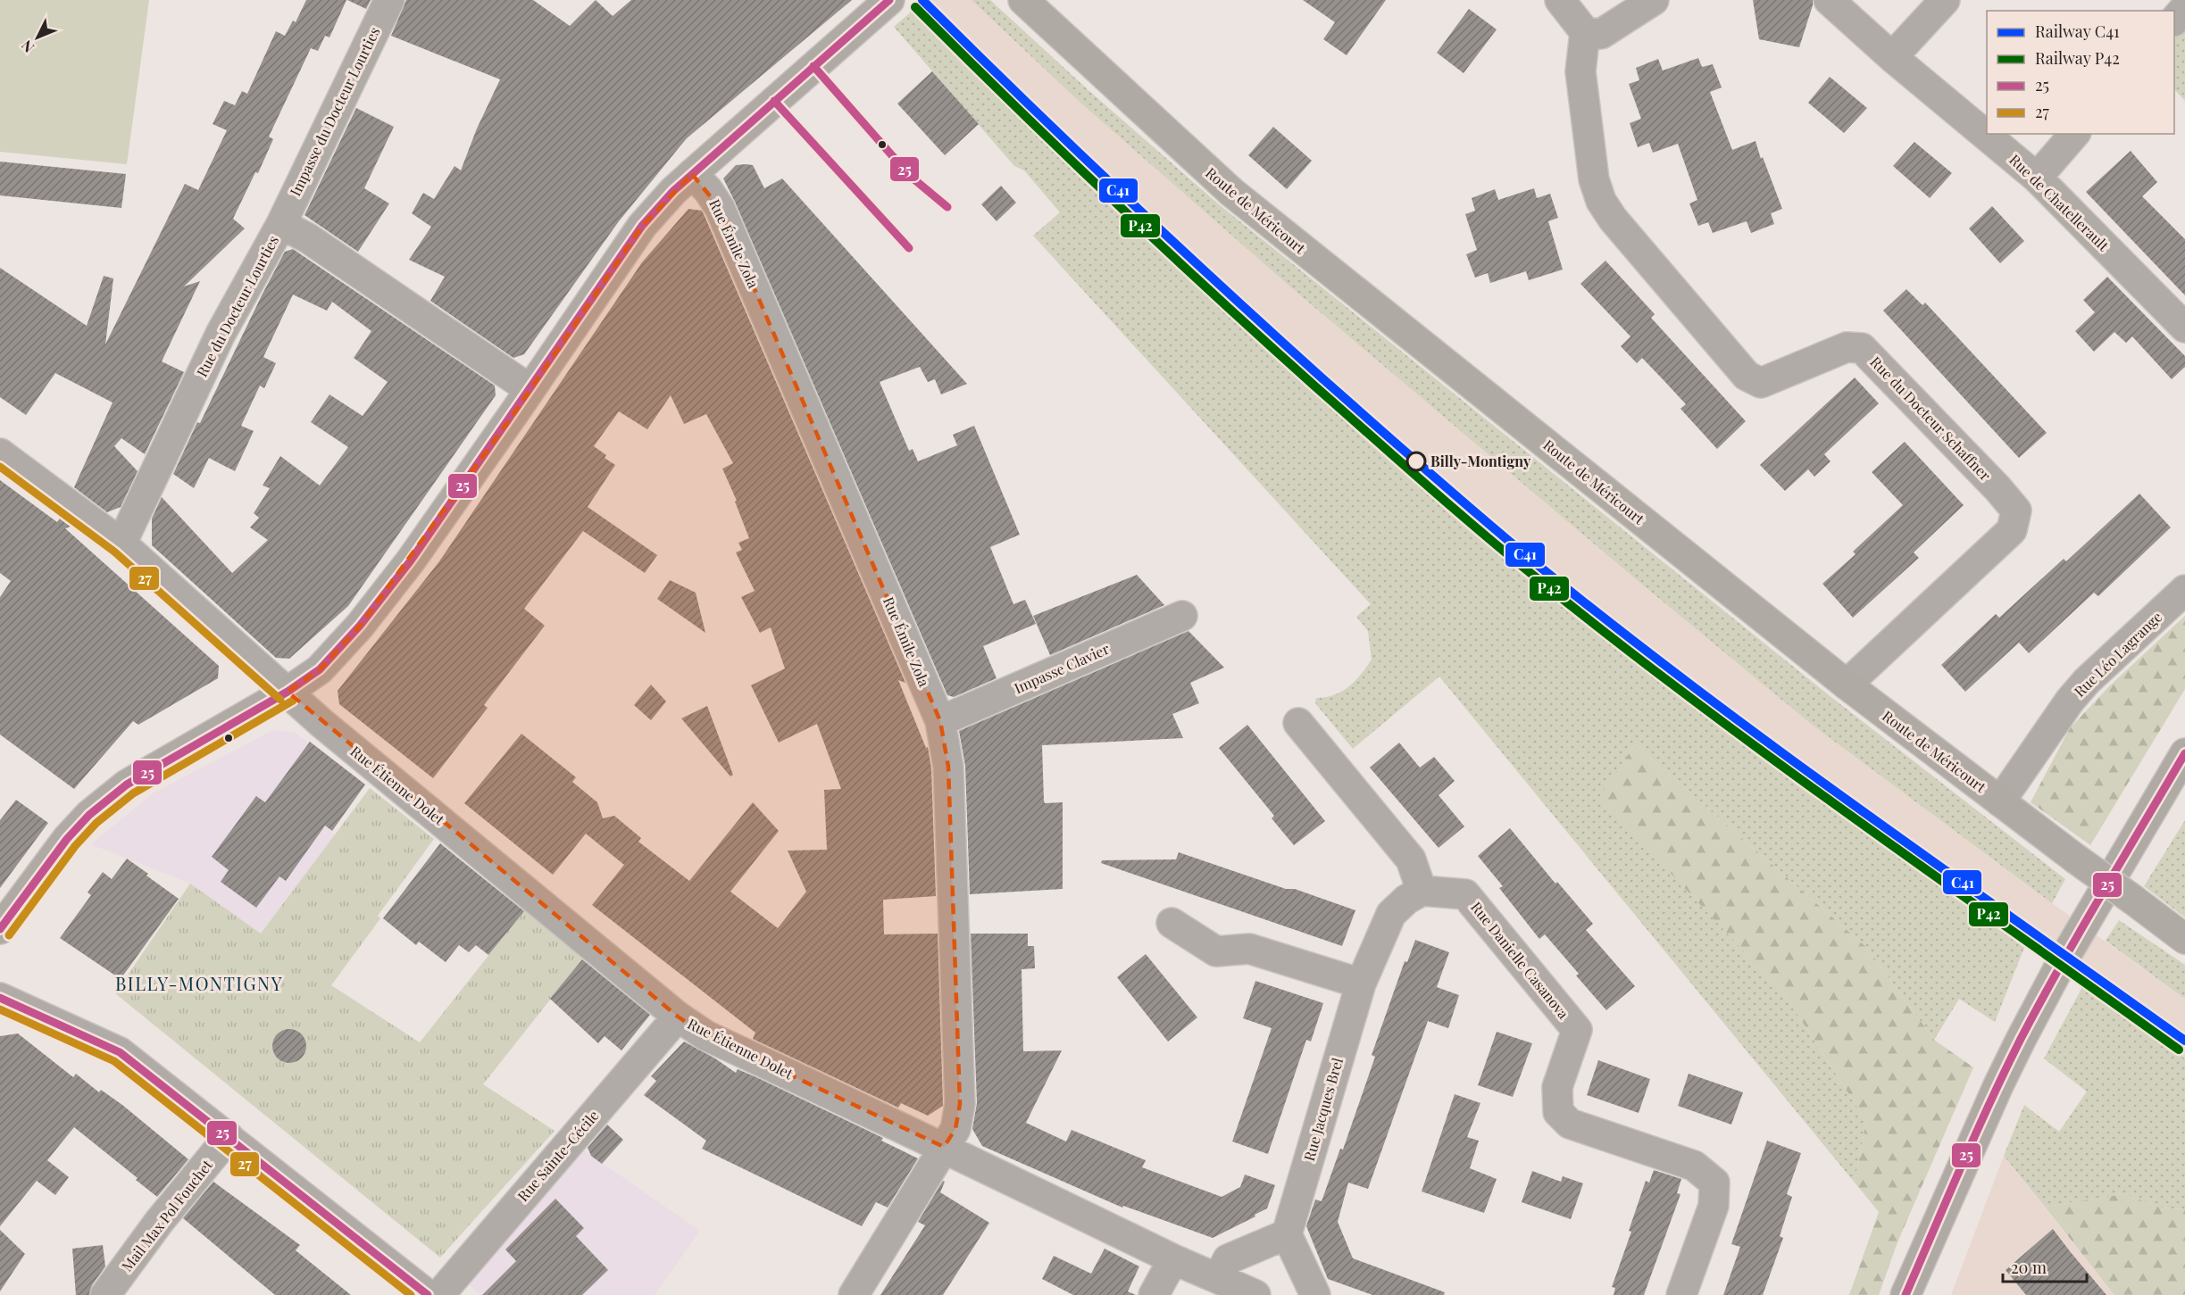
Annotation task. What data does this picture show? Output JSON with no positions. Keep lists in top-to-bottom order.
{
  "streets": {
    "street": [
      "Impasse du Docteur Lourties",
      "Rue de Chatellerault",
      "Route de Méricourt",
      "Rue Émile Zola",
      "Rue du Docteur Lourties",
      "Rue du Docteur Schaffner",
      "Rue Léo Lagrange",
      "Impasse Clavier",
      "Rue Étienne Dolet",
      "Rue Danielle Casanova",
      "Rue Jacques Brel",
      "Rue Sainte-Cécile",
      "Mail Max Pol Fouchet"
    ]
  },
  "crossings": [
    ["Impasse du Docteur Lourties", "Rue du Docteur Lourties"],
    ["Route de Méricourt", "Rue du Docteur Schaffner"],
    ["Route de Méricourt", "Rue Léo Lagrange"],
    ["Rue Émile Zola", "Impasse Clavier"],
    ["Rue Émile Zola", "Rue Étienne Dolet"],
    ["Rue du Docteur Lourties", "Rue Étienne Dolet"],
    ["Rue Étienne Dolet", "Rue Sainte-Cécile"],
    ["Rue Danielle Casanova", "Rue Jacques Brel"]
  ],
  "districts": ["BILLY-MONTIGNY"],
  "places": ["Billy-Montigny"],
  "lines": [
    "rail line C41",
    "transit line 25",
    "rail line P42",
    "transit line 27"
  ],
  "legend": [
    "Railway C41",
    "Railway P42",
    "25",
    "27"
  ],
  "scale_bar": "20 m",
  "north": "bottom left"
}
